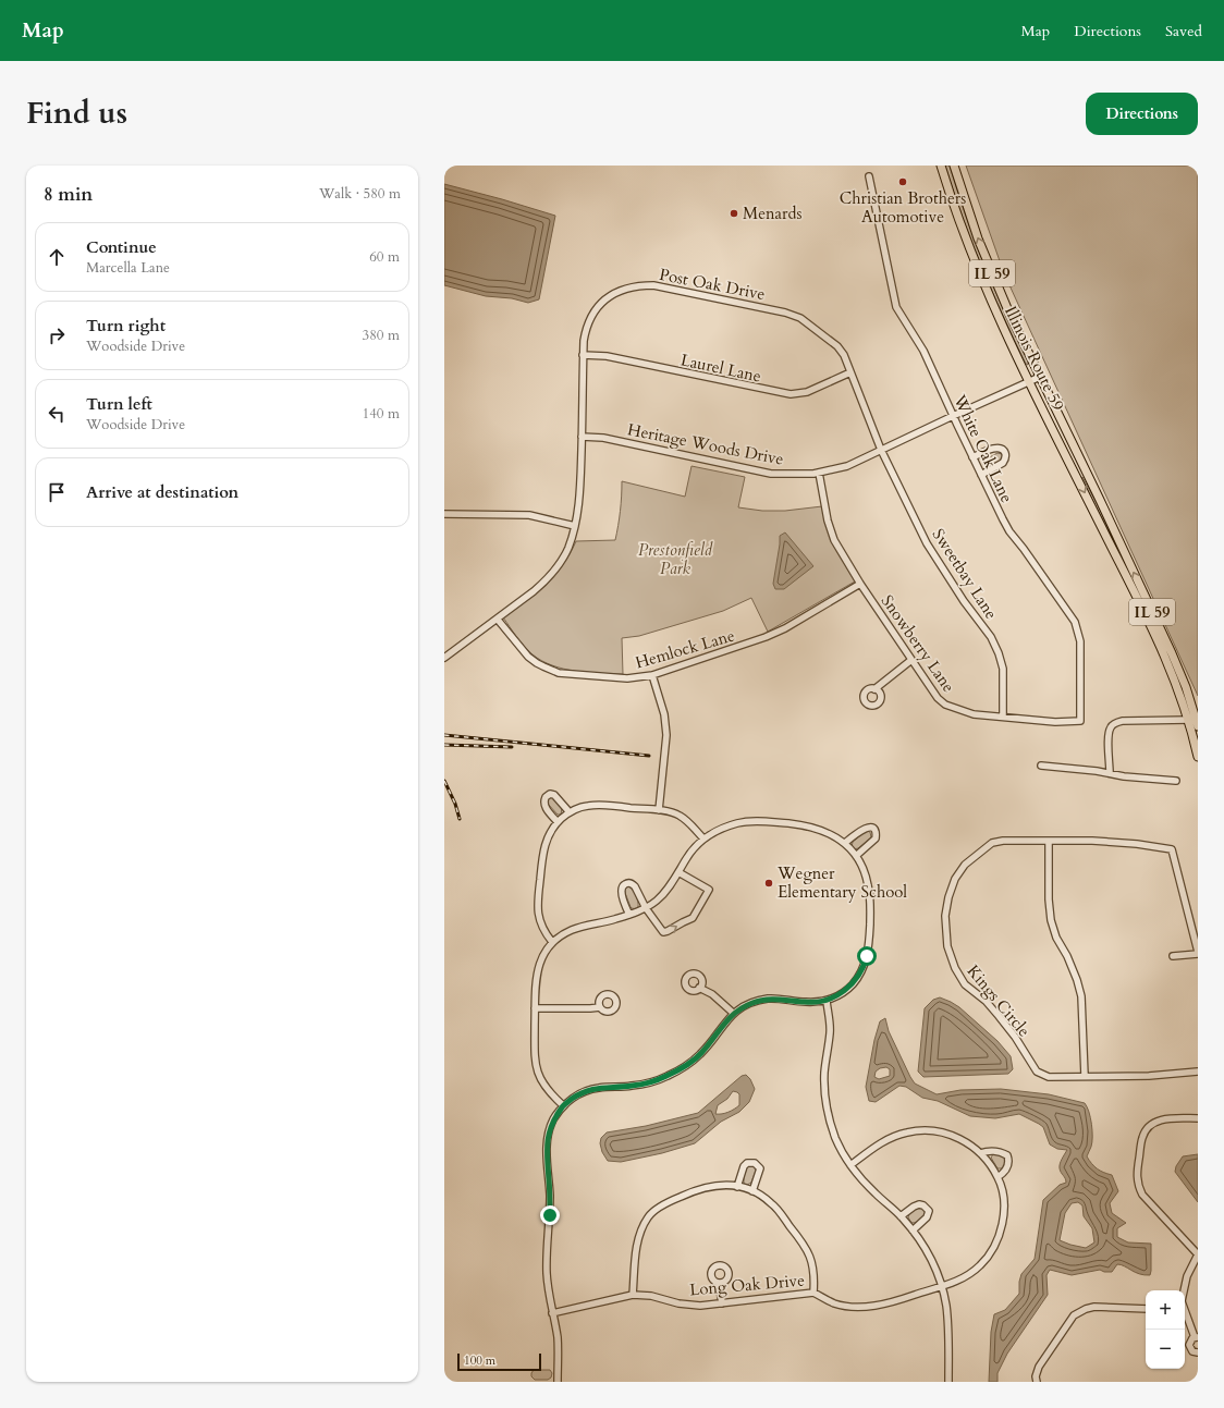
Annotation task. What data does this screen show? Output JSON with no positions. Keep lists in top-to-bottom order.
{
  "streets": {
    "main road": ["IL 59", "Illinois Route 59"],
    "street": [
      "Post Oak Drive",
      "Laurel Lane",
      "Heritage Woods Drive",
      "White Oak Lane",
      "Sweetbay Lane",
      "Snowberry Lane",
      "Hemlock Lane",
      "Kings Circle",
      "Long Oak Drive"
    ]
  },
  "crossings": [
    ["IL 59", "Illinois Route 59"],
    ["Post Oak Drive", "Laurel Lane"],
    ["Post Oak Drive", "Heritage Woods Drive"],
    ["Post Oak Drive", "Sweetbay Lane"],
    ["Post Oak Drive", "Hemlock Lane"],
    ["Illinois Route 59", "Heritage Woods Drive"],
    ["Heritage Woods Drive", "White Oak Lane"],
    ["Heritage Woods Drive", "Sweetbay Lane"],
    ["Heritage Woods Drive", "Snowberry Lane"],
    ["White Oak Lane", "Snowberry Lane"],
    ["Sweetbay Lane", "Snowberry Lane"],
    ["Snowberry Lane", "Hemlock Lane"]
  ],
  "parks": ["Prestonfield Park"],
  "places": ["Christian Brothers Automotive", "Menards", "Wegner Elementary School"],
  "scale_bar": "100 m",
  "page": {
    "header": "Map",
    "nav": ["Map", "Directions", "Saved"],
    "title": "Find us",
    "buttons": "Directions",
    "heading": ["8 min", "Walk · 580 m"],
    "list": [
      ["Continue", "Marcella Lane", "60 m"],
      ["Turn right", "Woodside Drive", "380 m"],
      ["Turn left", "Woodside Drive", "140 m"],
      "Arrive at destination"
    ],
    "map_buttons": ["+", "−"],
    "scale": "100 m"
  }
}
